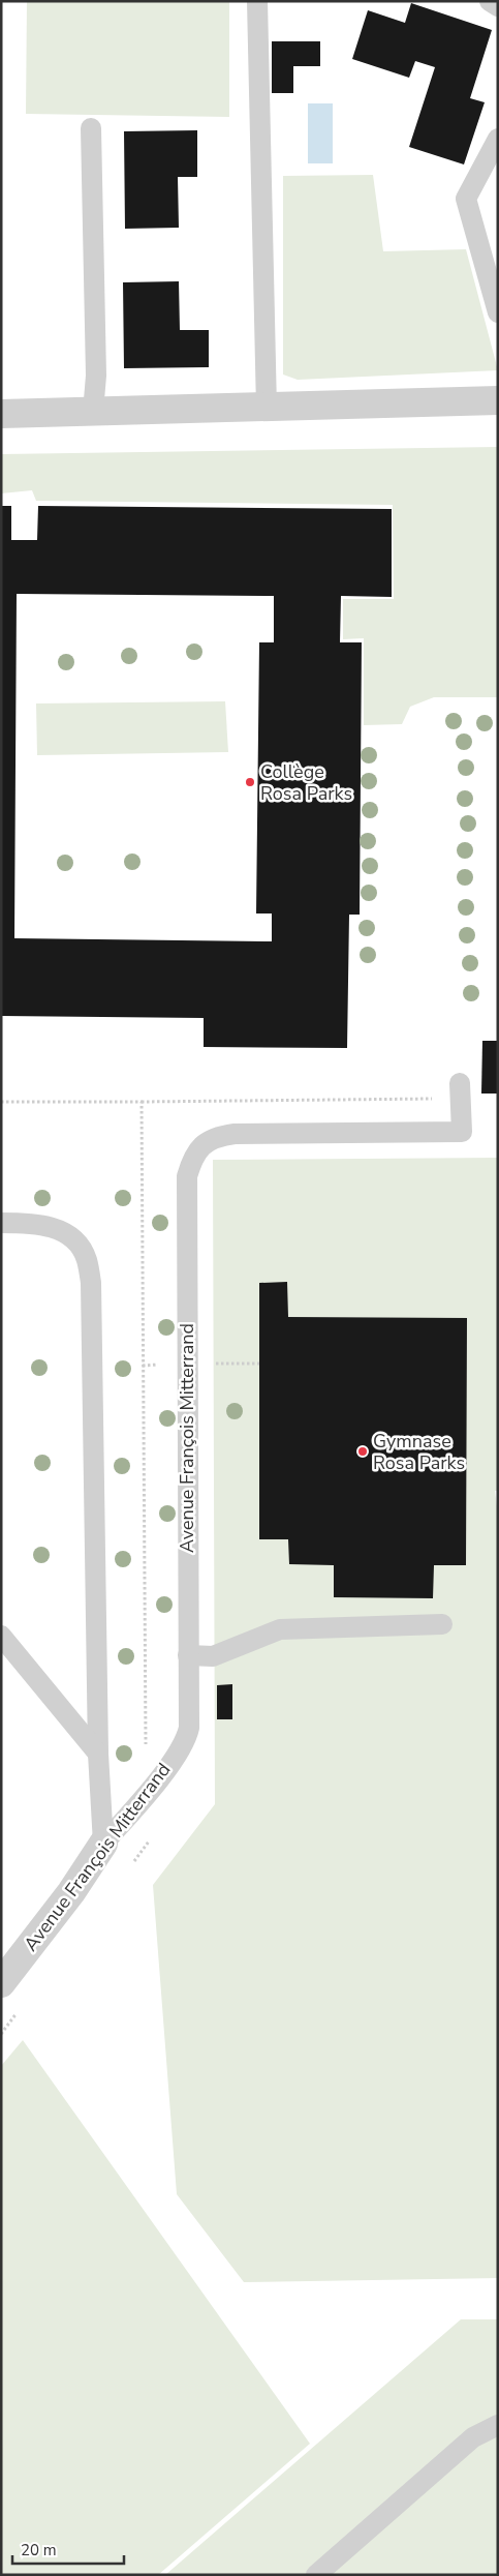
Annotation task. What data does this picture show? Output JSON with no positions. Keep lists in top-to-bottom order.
{
  "streets": {
    "street": ["Avenue François Mitterrand"]
  },
  "places": ["Collège Rosa Parks", "Gymnase Rosa Parks"],
  "scale_bar": "20 m"
}
